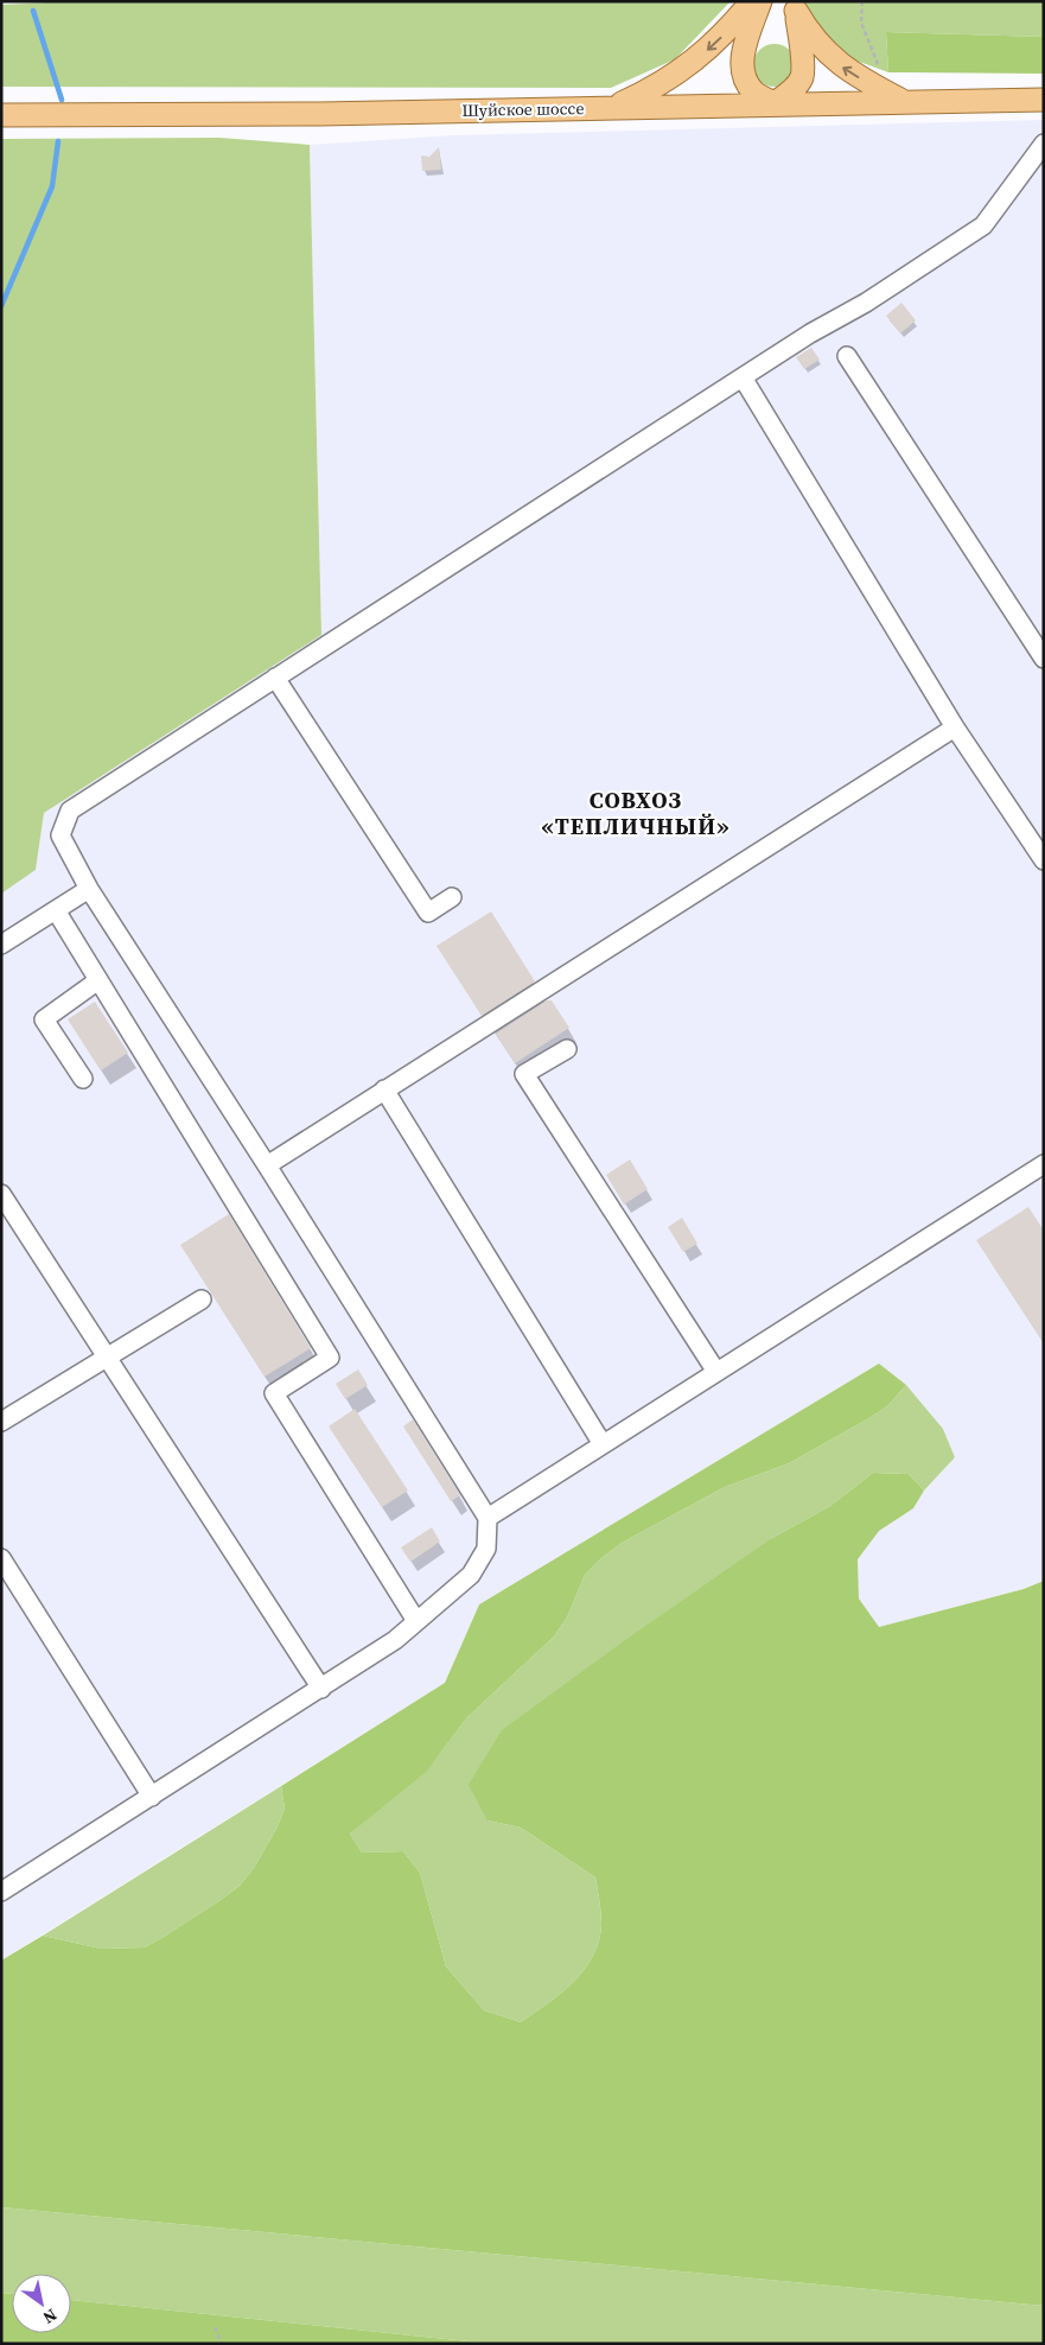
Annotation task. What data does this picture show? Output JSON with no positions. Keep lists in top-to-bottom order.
{
  "streets": {
    "main road": ["Шуйское шоссе"]
  },
  "districts": ["СОВХОЗ «ТЕПЛИЧНЫЙ»"],
  "north": "bottom right"
}
